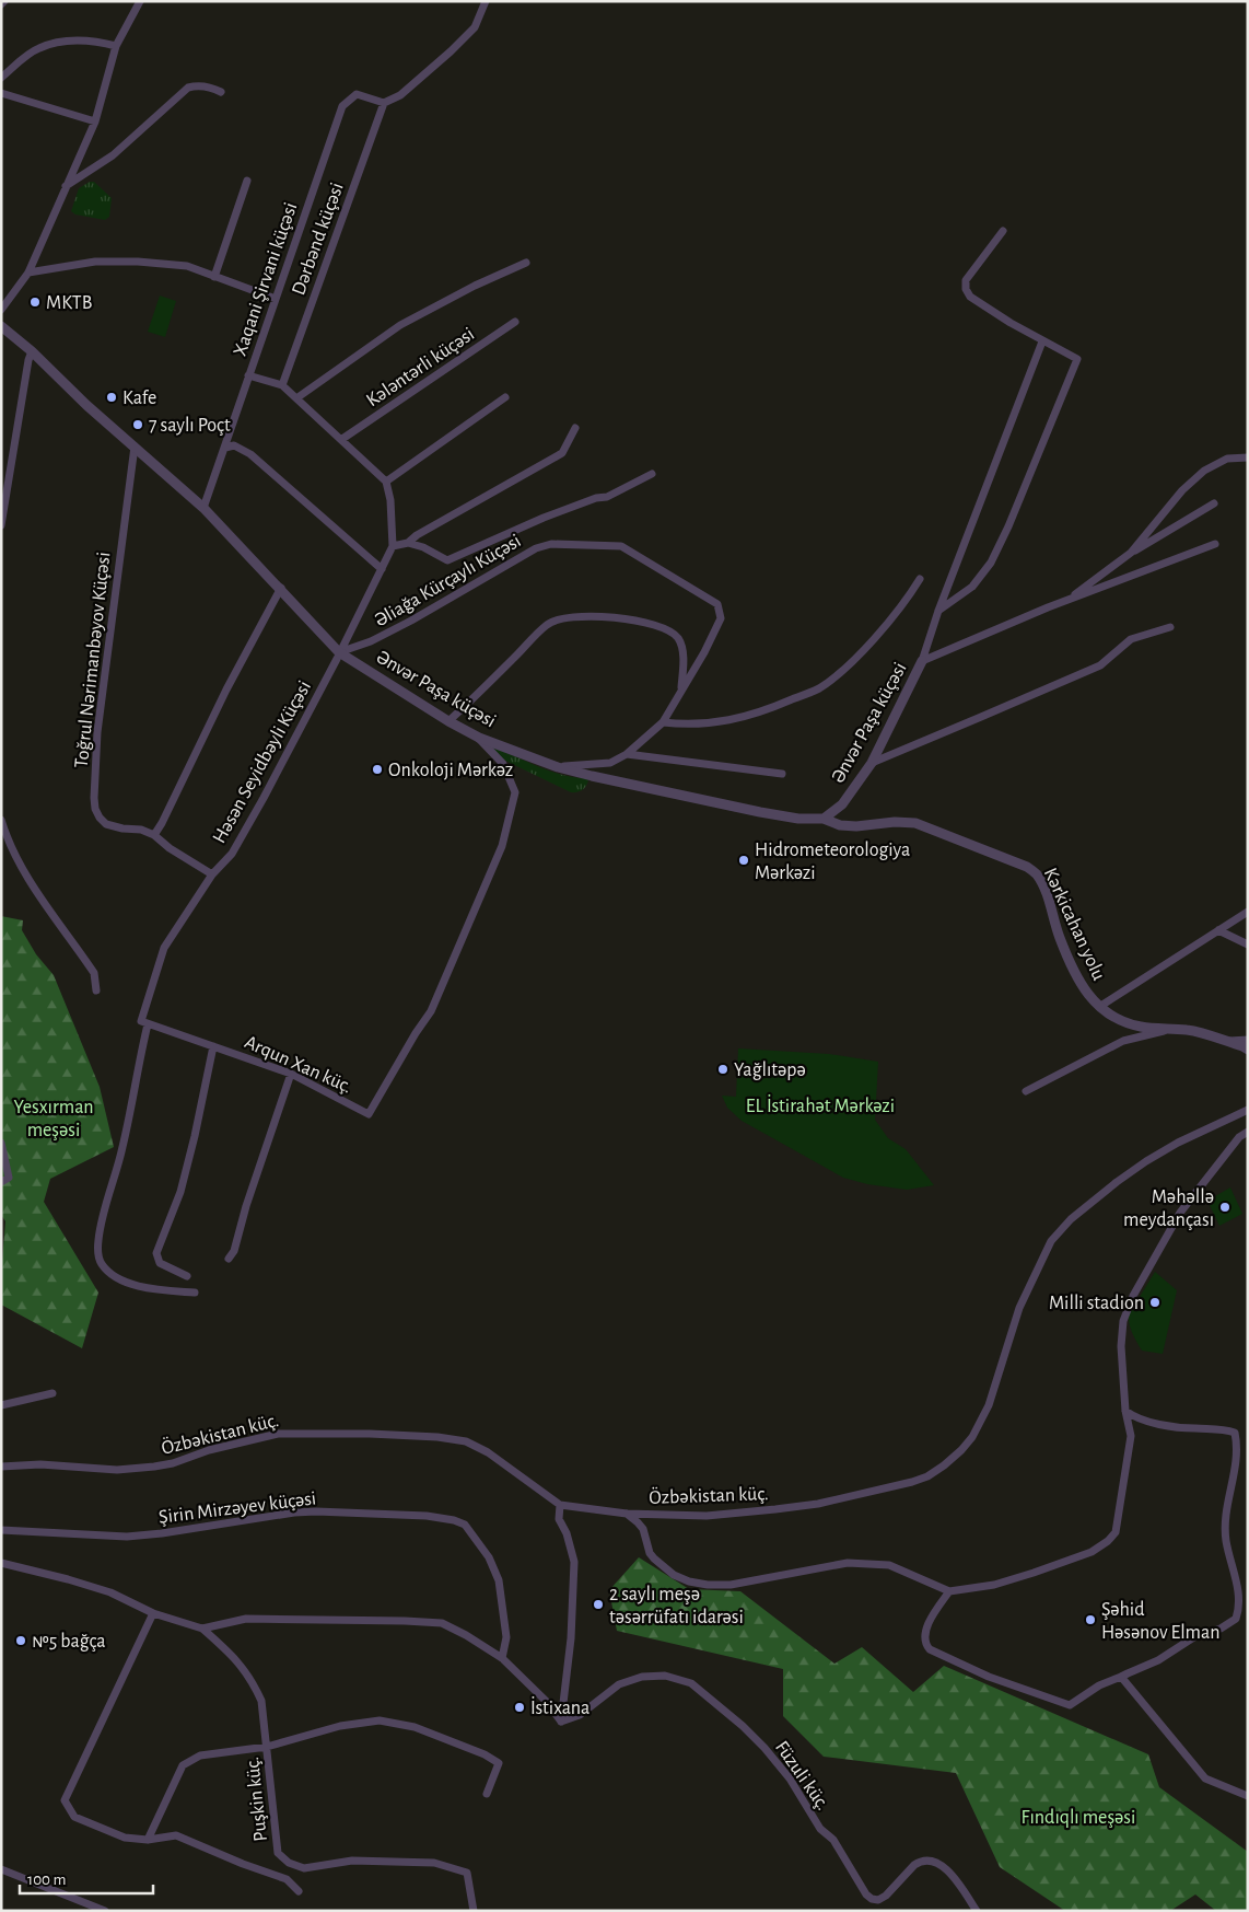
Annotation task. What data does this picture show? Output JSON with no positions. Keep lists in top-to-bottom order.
{
  "streets": {
    "street": [
      "Dərbənd küçəsi",
      "Xaqani Şirvani küçəsi",
      "Kələntərli küçəsi",
      "Əliağa Kürçaylı Küçəsi",
      "Toğrul Nərimanbəyov Küçəsi",
      "Ənvər Paşa küçəsi",
      "Həsən Seyidbəyli Küçəsi",
      "Kərkicahan yolu",
      "Arqun Xan küç.",
      "Özbəkistan küç.",
      "Şirin Mirzəyev küçəsi",
      "Füzuli küç.",
      "Puşkin küç."
    ]
  },
  "crossings": [
    ["Dərbənd küçəsi", "Xaqani Şirvani küçəsi"],
    ["Xaqani Şirvani küçəsi", "Ənvər Paşa küçəsi"],
    ["Əliağa Kürçaylı Küçəsi", "Ənvər Paşa küçəsi"],
    ["Əliağa Kürçaylı Küçəsi", "Həsən Seyidbəyli Küçəsi"],
    ["Toğrul Nərimanbəyov Küçəsi", "Ənvər Paşa küçəsi"],
    ["Toğrul Nərimanbəyov Küçəsi", "Həsən Seyidbəyli Küçəsi"],
    ["Ənvər Paşa küçəsi", "Həsən Seyidbəyli Küçəsi"],
    ["Ənvər Paşa küçəsi", "Kərkicahan yolu"],
    ["Ənvər Paşa küçəsi", "Arqun Xan küç."]
  ],
  "parks": ["EL İstirahət Mərkəzi", "Yesxırman meşəsi", "Fındıqlı meşəsi"],
  "places": [
    "MKTB",
    "Kafe",
    "7 saylı Poçt",
    "Onkoloji Mərkəz",
    "Hidrometeorologiya Mərkəzi",
    "Yağlıtəpə",
    "Məhəllə meydançası",
    "Milli stadion",
    "2 saylı meşə təsərrüfatı idarəsi",
    "Şəhid Həsənov Elman",
    "№5 bağça",
    "İstixana"
  ],
  "scale_bar": "100 m"
}
